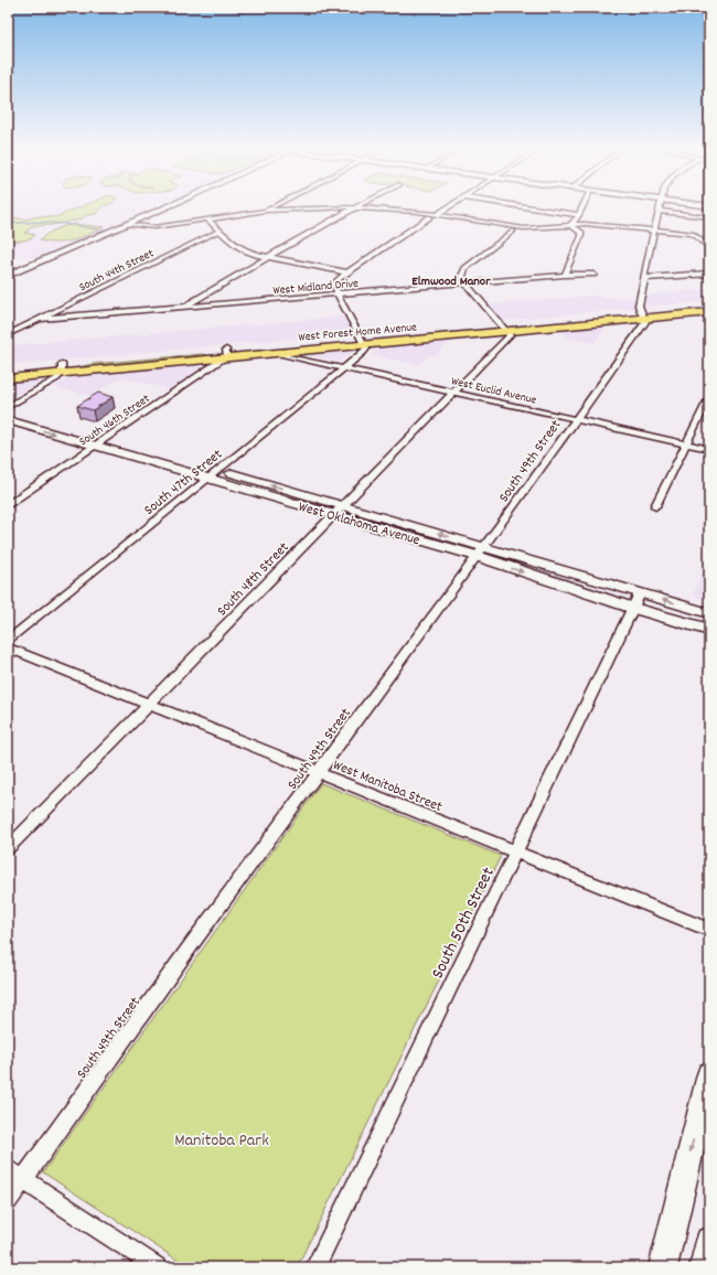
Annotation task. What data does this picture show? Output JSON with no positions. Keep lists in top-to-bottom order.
{
  "streets": {
    "main road": ["West Forest Home Avenue", "West Oklahoma Avenue"],
    "street": [
      "South 44th Street",
      "West Midland Drive",
      "West Euclid Avenue",
      "South 46th Street",
      "South 49th Street",
      "South 47th Street",
      "South 48th Street",
      "West Manitoba Street",
      "South 50th Street"
    ]
  },
  "crossings": [
    ["South 44th Street", "West Midland Drive"],
    ["West Forest Home Avenue", "West Euclid Avenue"],
    ["West Forest Home Avenue", "South 46th Street"],
    ["West Forest Home Avenue", "South 49th Street"],
    ["West Forest Home Avenue", "South 47th Street"],
    ["West Forest Home Avenue", "South 48th Street"],
    ["West Euclid Avenue", "South 49th Street"],
    ["West Euclid Avenue", "South 47th Street"],
    ["West Euclid Avenue", "South 48th Street"],
    ["South 46th Street", "West Oklahoma Avenue"],
    ["South 49th Street", "West Oklahoma Avenue"],
    ["South 49th Street", "West Manitoba Street"],
    ["South 47th Street", "West Oklahoma Avenue"],
    ["West Oklahoma Avenue", "South 48th Street"],
    ["West Oklahoma Avenue", "South 50th Street"],
    ["South 48th Street", "West Manitoba Street"],
    ["West Manitoba Street", "South 50th Street"]
  ],
  "districts": ["Elmwood Manor"],
  "parks": ["Manitoba Park"]
}
